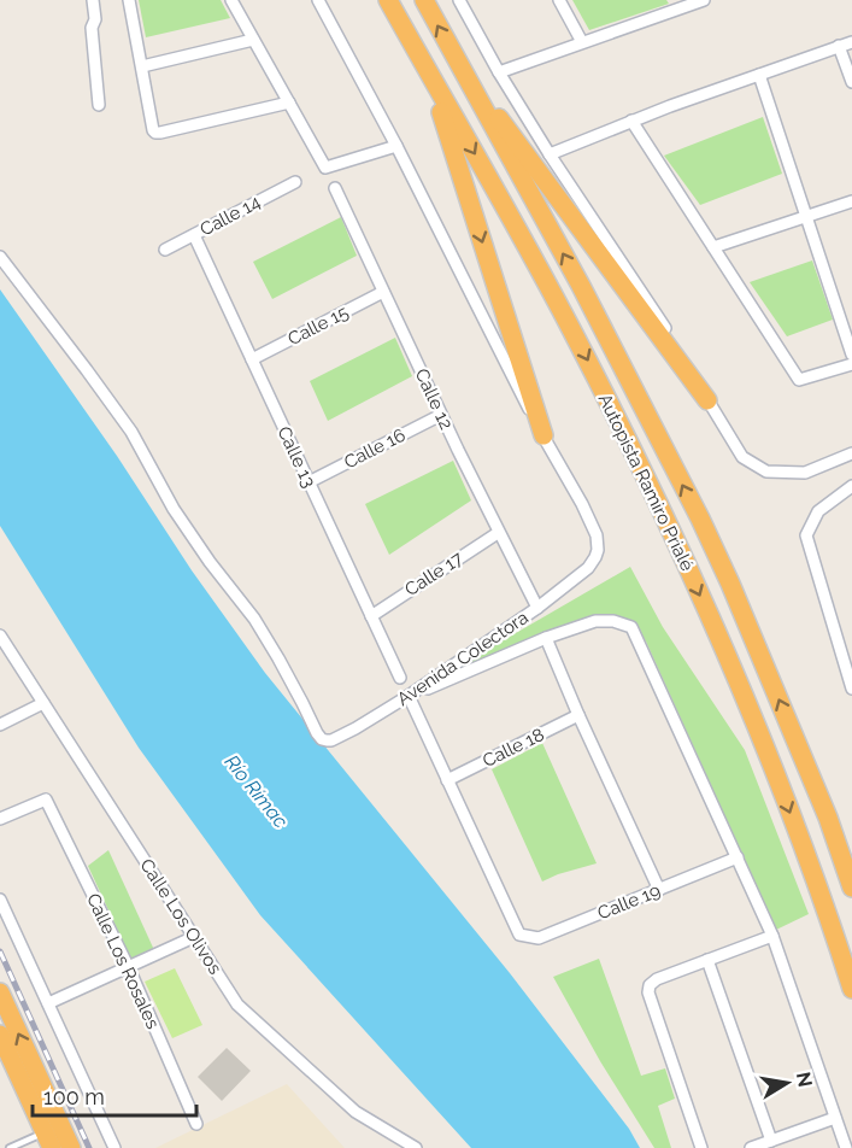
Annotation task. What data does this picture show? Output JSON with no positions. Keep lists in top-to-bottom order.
{
  "streets": {
    "highway": ["Autopista Ramiro Prialé"],
    "street": [
      "Calle 14",
      "Calle 15",
      "Calle 12",
      "Calle 16",
      "Calle 13",
      "Calle 17",
      "Avenida Colectora",
      "Calle 18",
      "Calle 19",
      "Calle Los Olivos",
      "Calle Los Rosales"
    ]
  },
  "crossings": [
    ["Calle 14", "Calle 13"],
    ["Calle 15", "Calle 12"],
    ["Calle 15", "Calle 13"],
    ["Calle 12", "Calle 16"],
    ["Calle 12", "Calle 17"],
    ["Calle 12", "Avenida Colectora"],
    ["Calle 16", "Calle 13"],
    ["Calle 13", "Calle 17"],
    ["Calle 18", "Calle 19"]
  ],
  "water": ["Río Rímac"],
  "scale_bar": "100 m",
  "north": "right"
}
